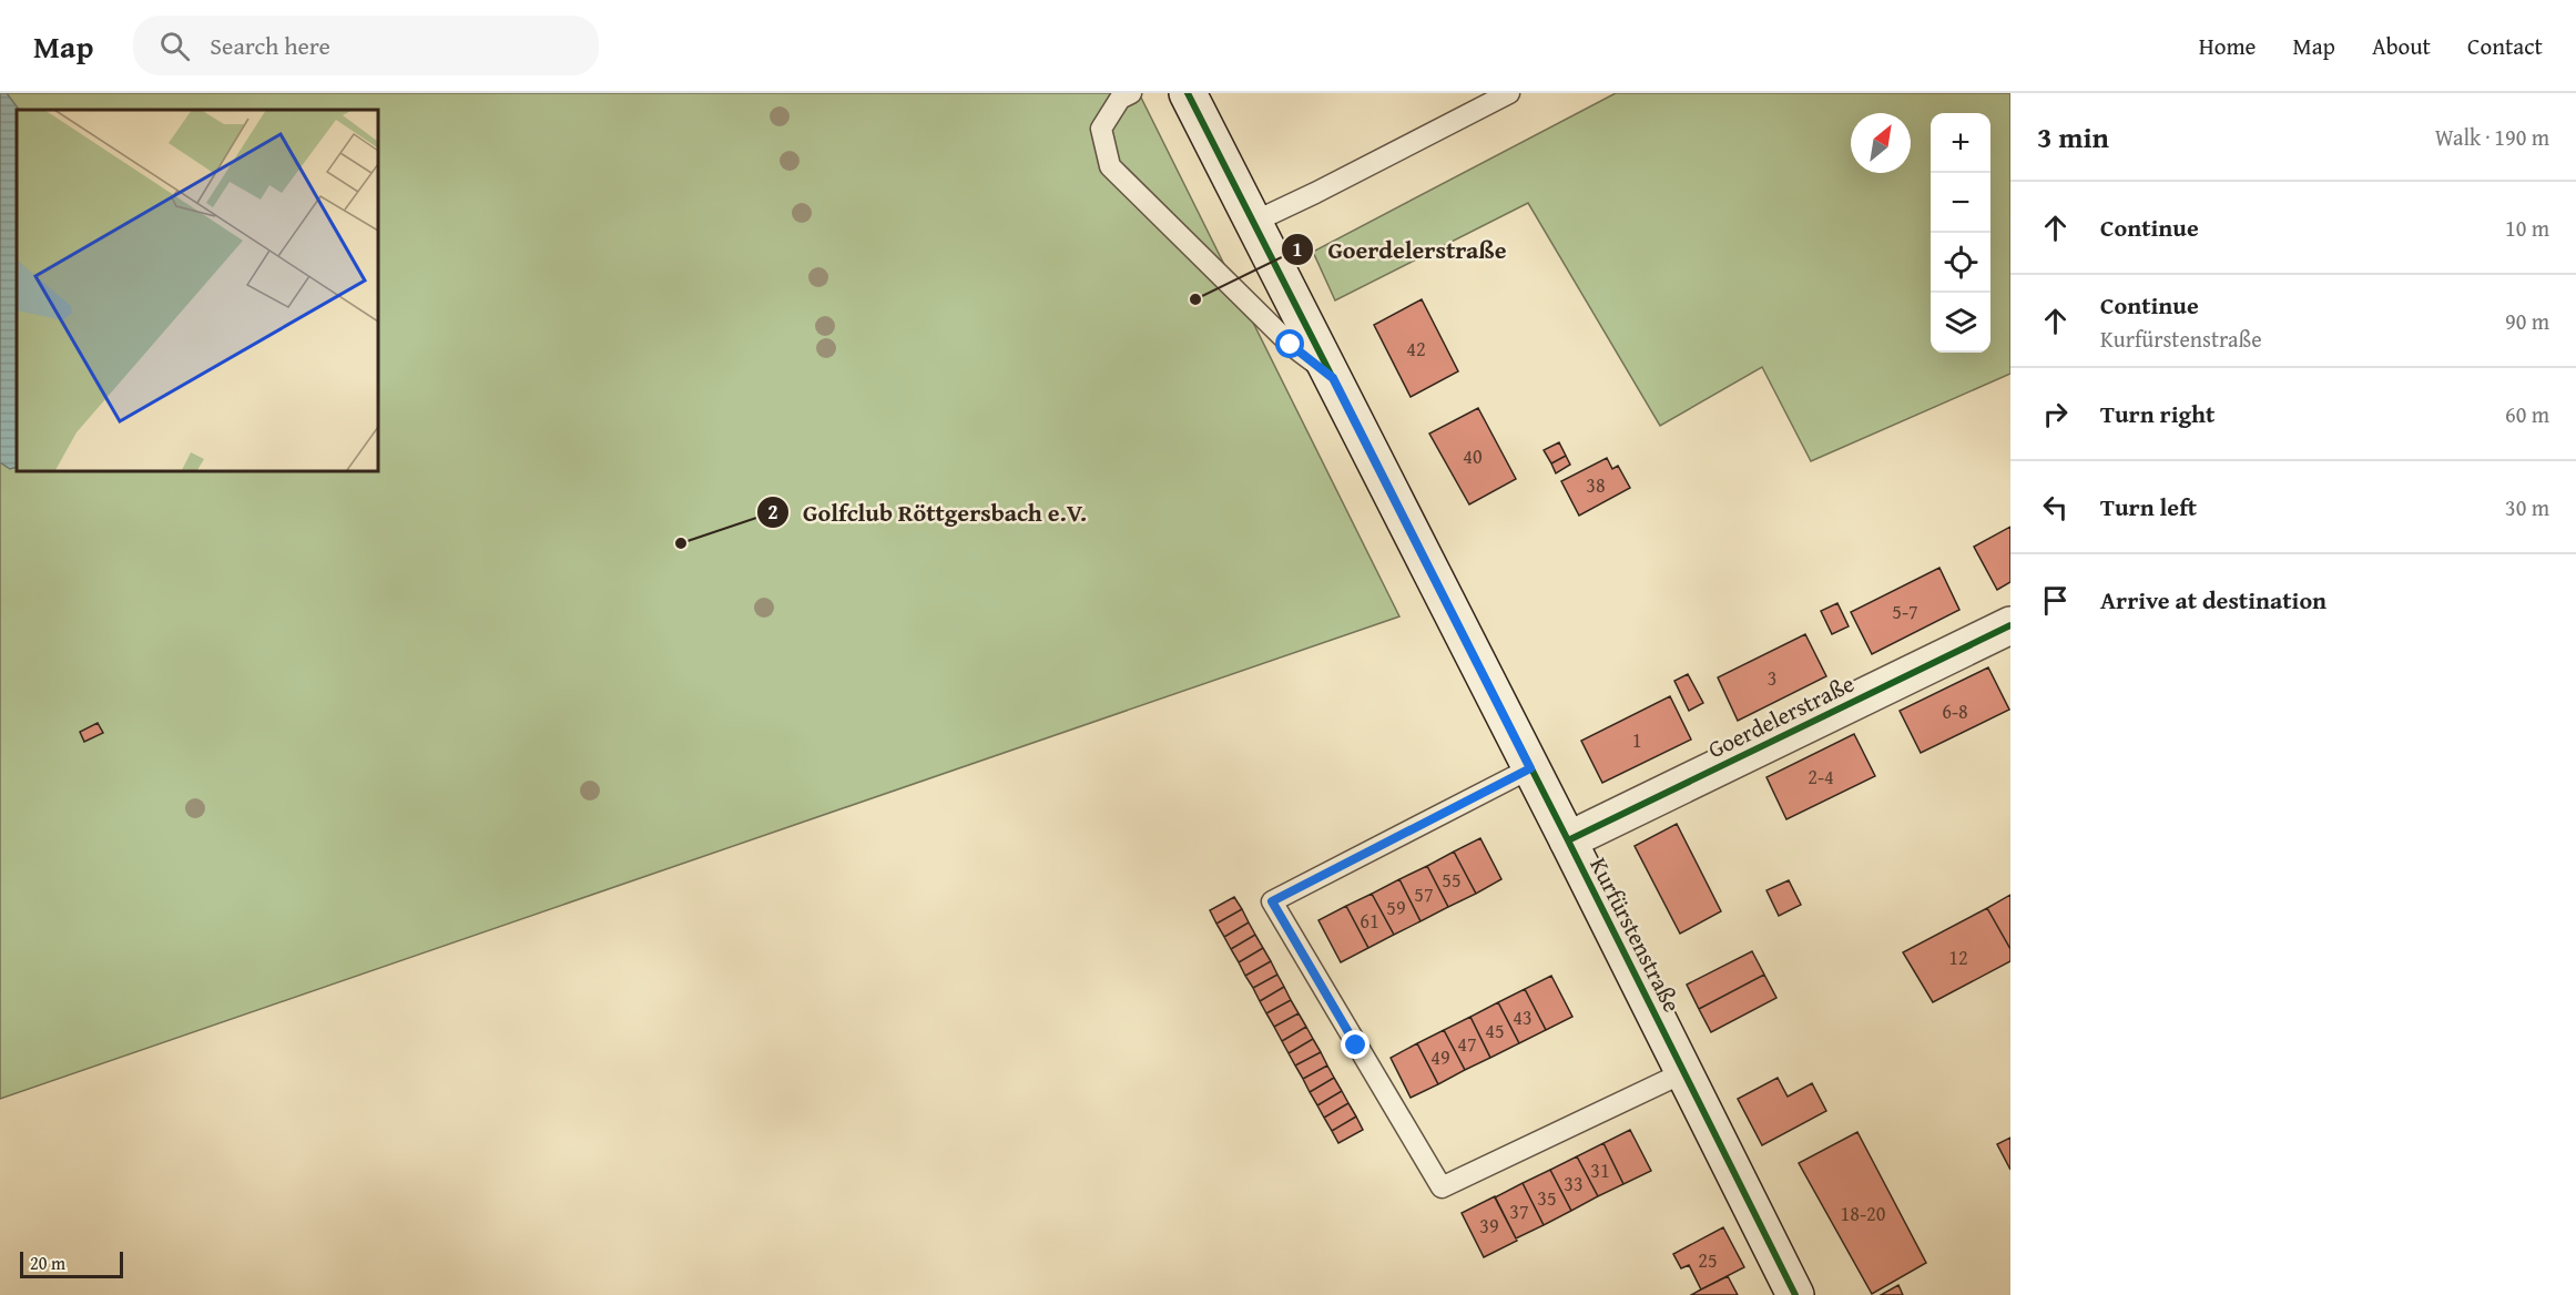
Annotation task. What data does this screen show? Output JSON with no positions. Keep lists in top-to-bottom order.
{
  "streets": {
    "main road": ["Goerdelerstraße", "Kurfürstenstraße"]
  },
  "crossings": [
    ["Goerdelerstraße", "Kurfürstenstraße"]
  ],
  "places": ["Goerdelerstraße", "Golfclub Röttgersbach e.V."],
  "house_numbers": [
    "42",
    "40",
    "38",
    "5-7",
    "3",
    "6-8",
    "1",
    "2-4",
    "55",
    "57",
    "59",
    "61",
    "12",
    "43",
    "45",
    "47",
    "49",
    "31",
    "33",
    "35",
    "37",
    "18-20",
    "39",
    "25"
  ],
  "scale_bar": "20 m",
  "north": "top right",
  "page": {
    "header": "Map",
    "search": "Search here",
    "nav": [
      "Home",
      "Map",
      "About",
      "Contact"
    ],
    "heading": ["3 min", "Walk · 190 m"],
    "map_buttons": ["+", "−"],
    "list": [
      ["Continue", "10 m"],
      ["Continue", "Kurfürstenstraße", "90 m"],
      ["Turn right", "60 m"],
      ["Turn left", "30 m"],
      "Arrive at destination"
    ],
    "scale": "20 m"
  }
}
